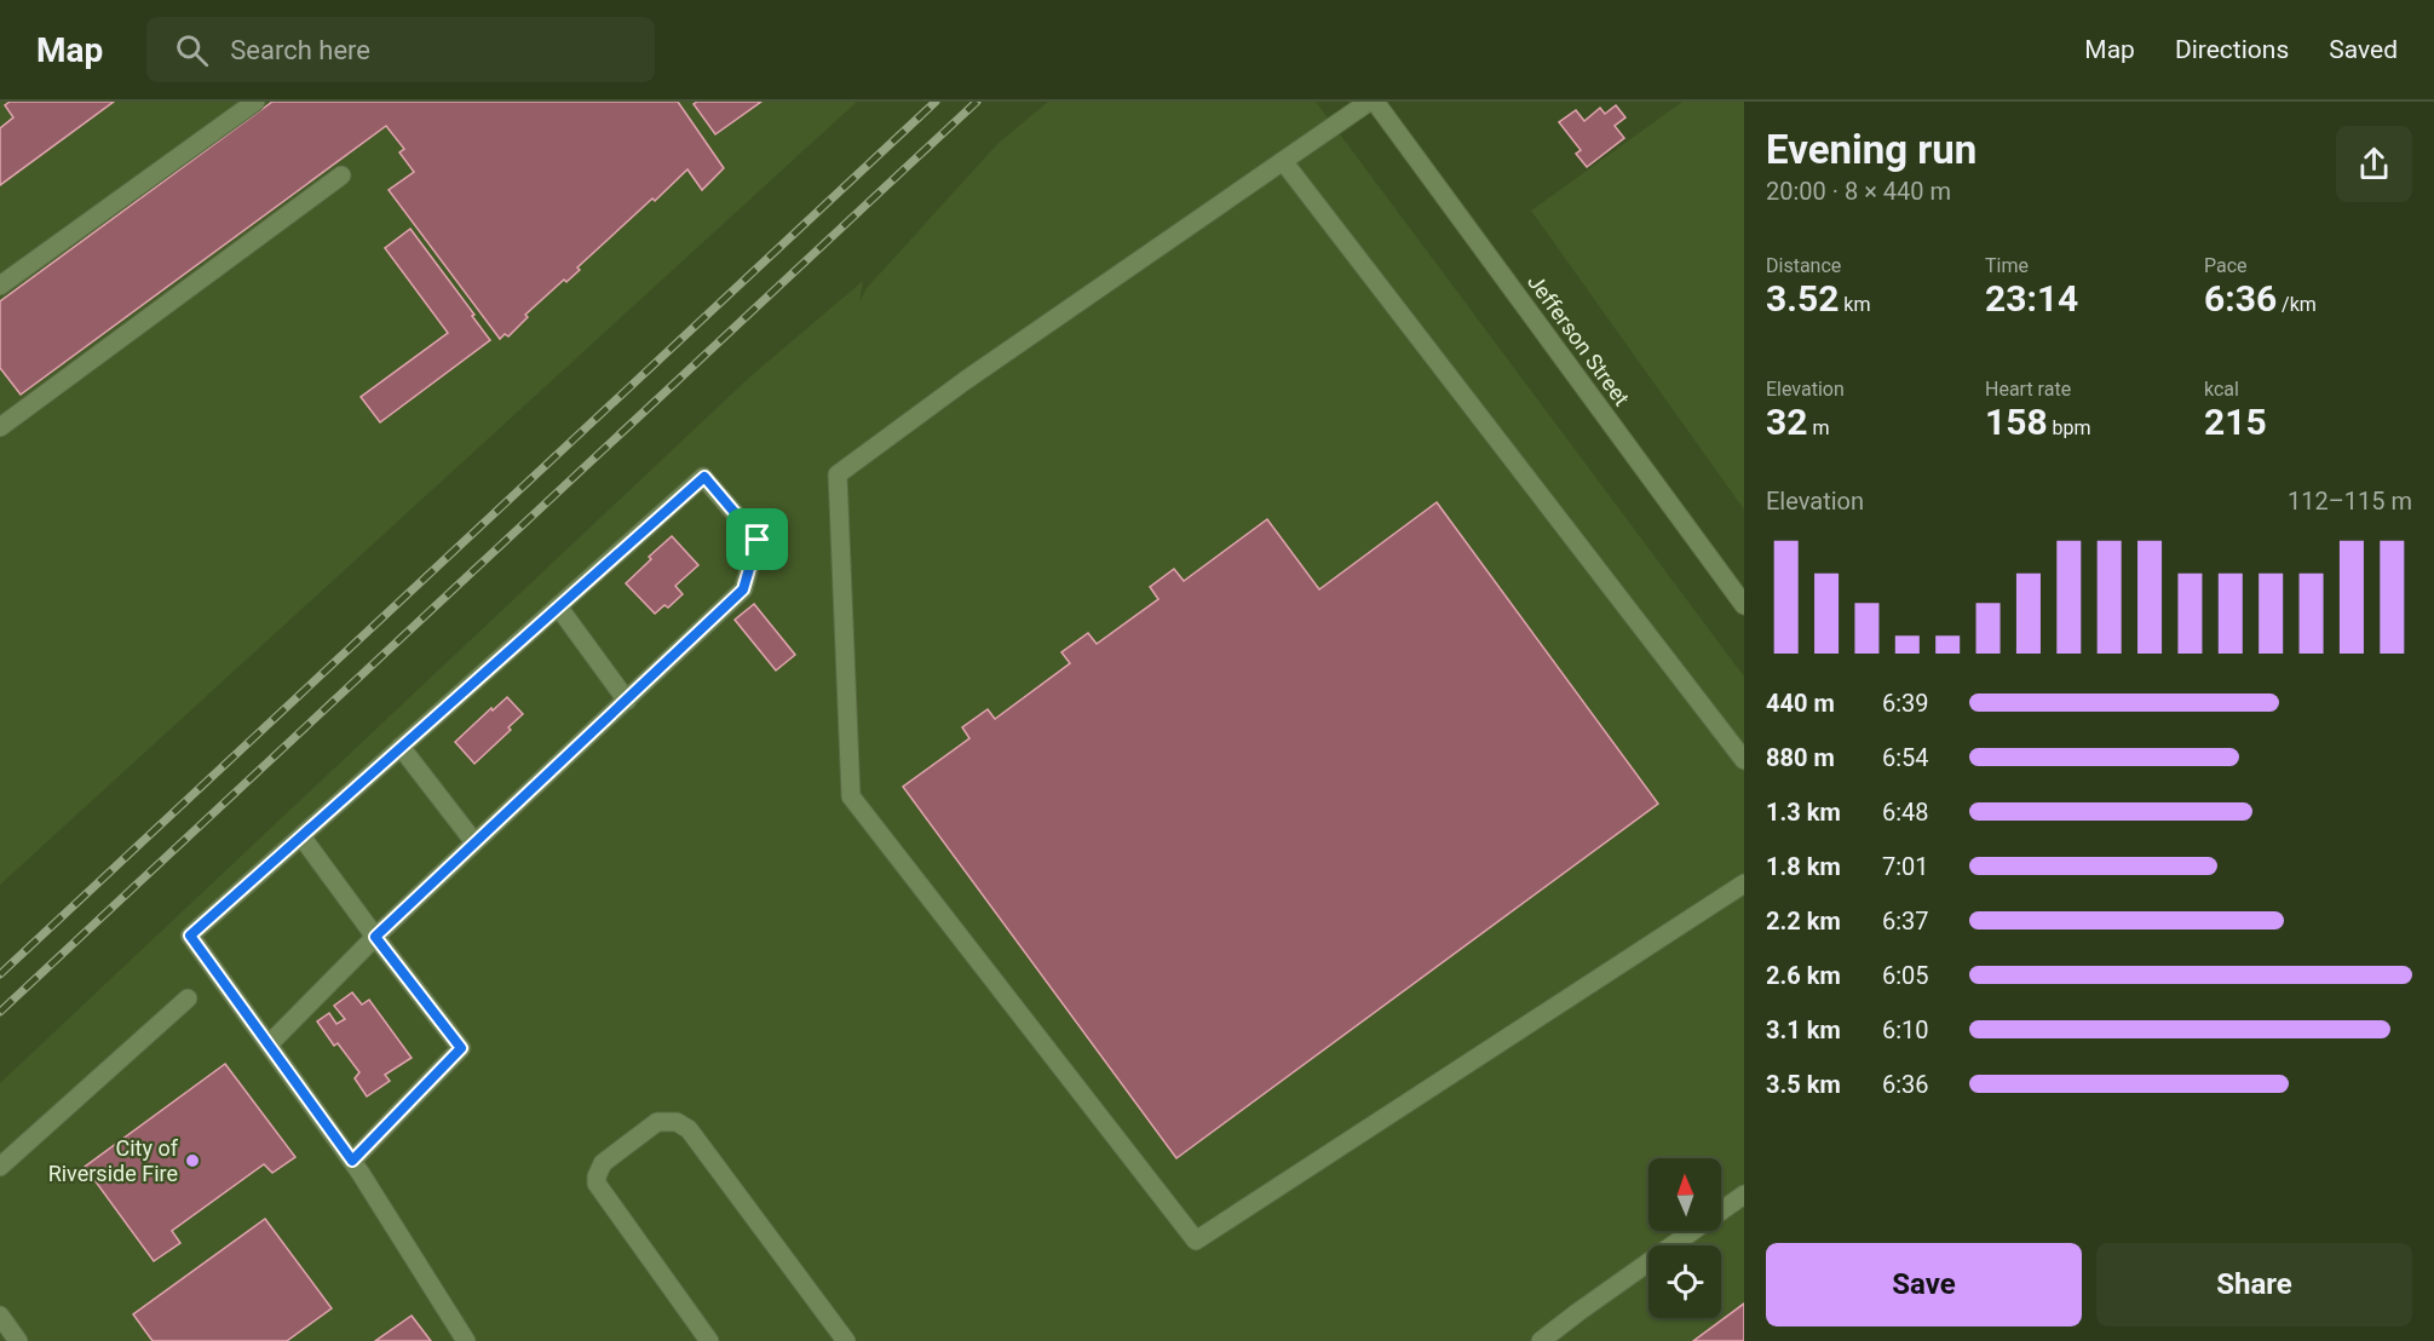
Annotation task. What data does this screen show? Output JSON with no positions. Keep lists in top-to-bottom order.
{
  "streets": {
    "street": ["Jefferson Street"]
  },
  "places": ["City of Riverside Fire"],
  "north": "top",
  "page": {
    "header": "Map",
    "search": "Search here",
    "nav": ["Map", "Directions", "Saved"],
    "heading": ["Evening run", "20:00 · 8 × 440 m"],
    "stats": [
      ["Distance", "3.52 km"],
      ["Time", "23:14"],
      ["Pace", "6:36 /km"],
      ["Elevation", "32 m"],
      ["Heart rate", "158 bpm"],
      ["kcal", "215"]
    ],
    "chart": ["Elevation", "112–115 m"],
    "list": [
      {
        "name": "440 m",
        "note": "6:39"
      },
      {
        "name": "880 m",
        "note": "6:54"
      },
      {
        "name": "1.3 km",
        "note": "6:48"
      },
      {
        "name": "1.8 km",
        "note": "7:01"
      },
      {
        "name": "2.2 km",
        "note": "6:37"
      },
      {
        "name": "2.6 km",
        "note": "6:05"
      },
      {
        "name": "3.1 km",
        "note": "6:10"
      },
      {
        "name": "3.5 km",
        "note": "6:36"
      }
    ],
    "buttons": ["Save", "Share"]
  }
}
